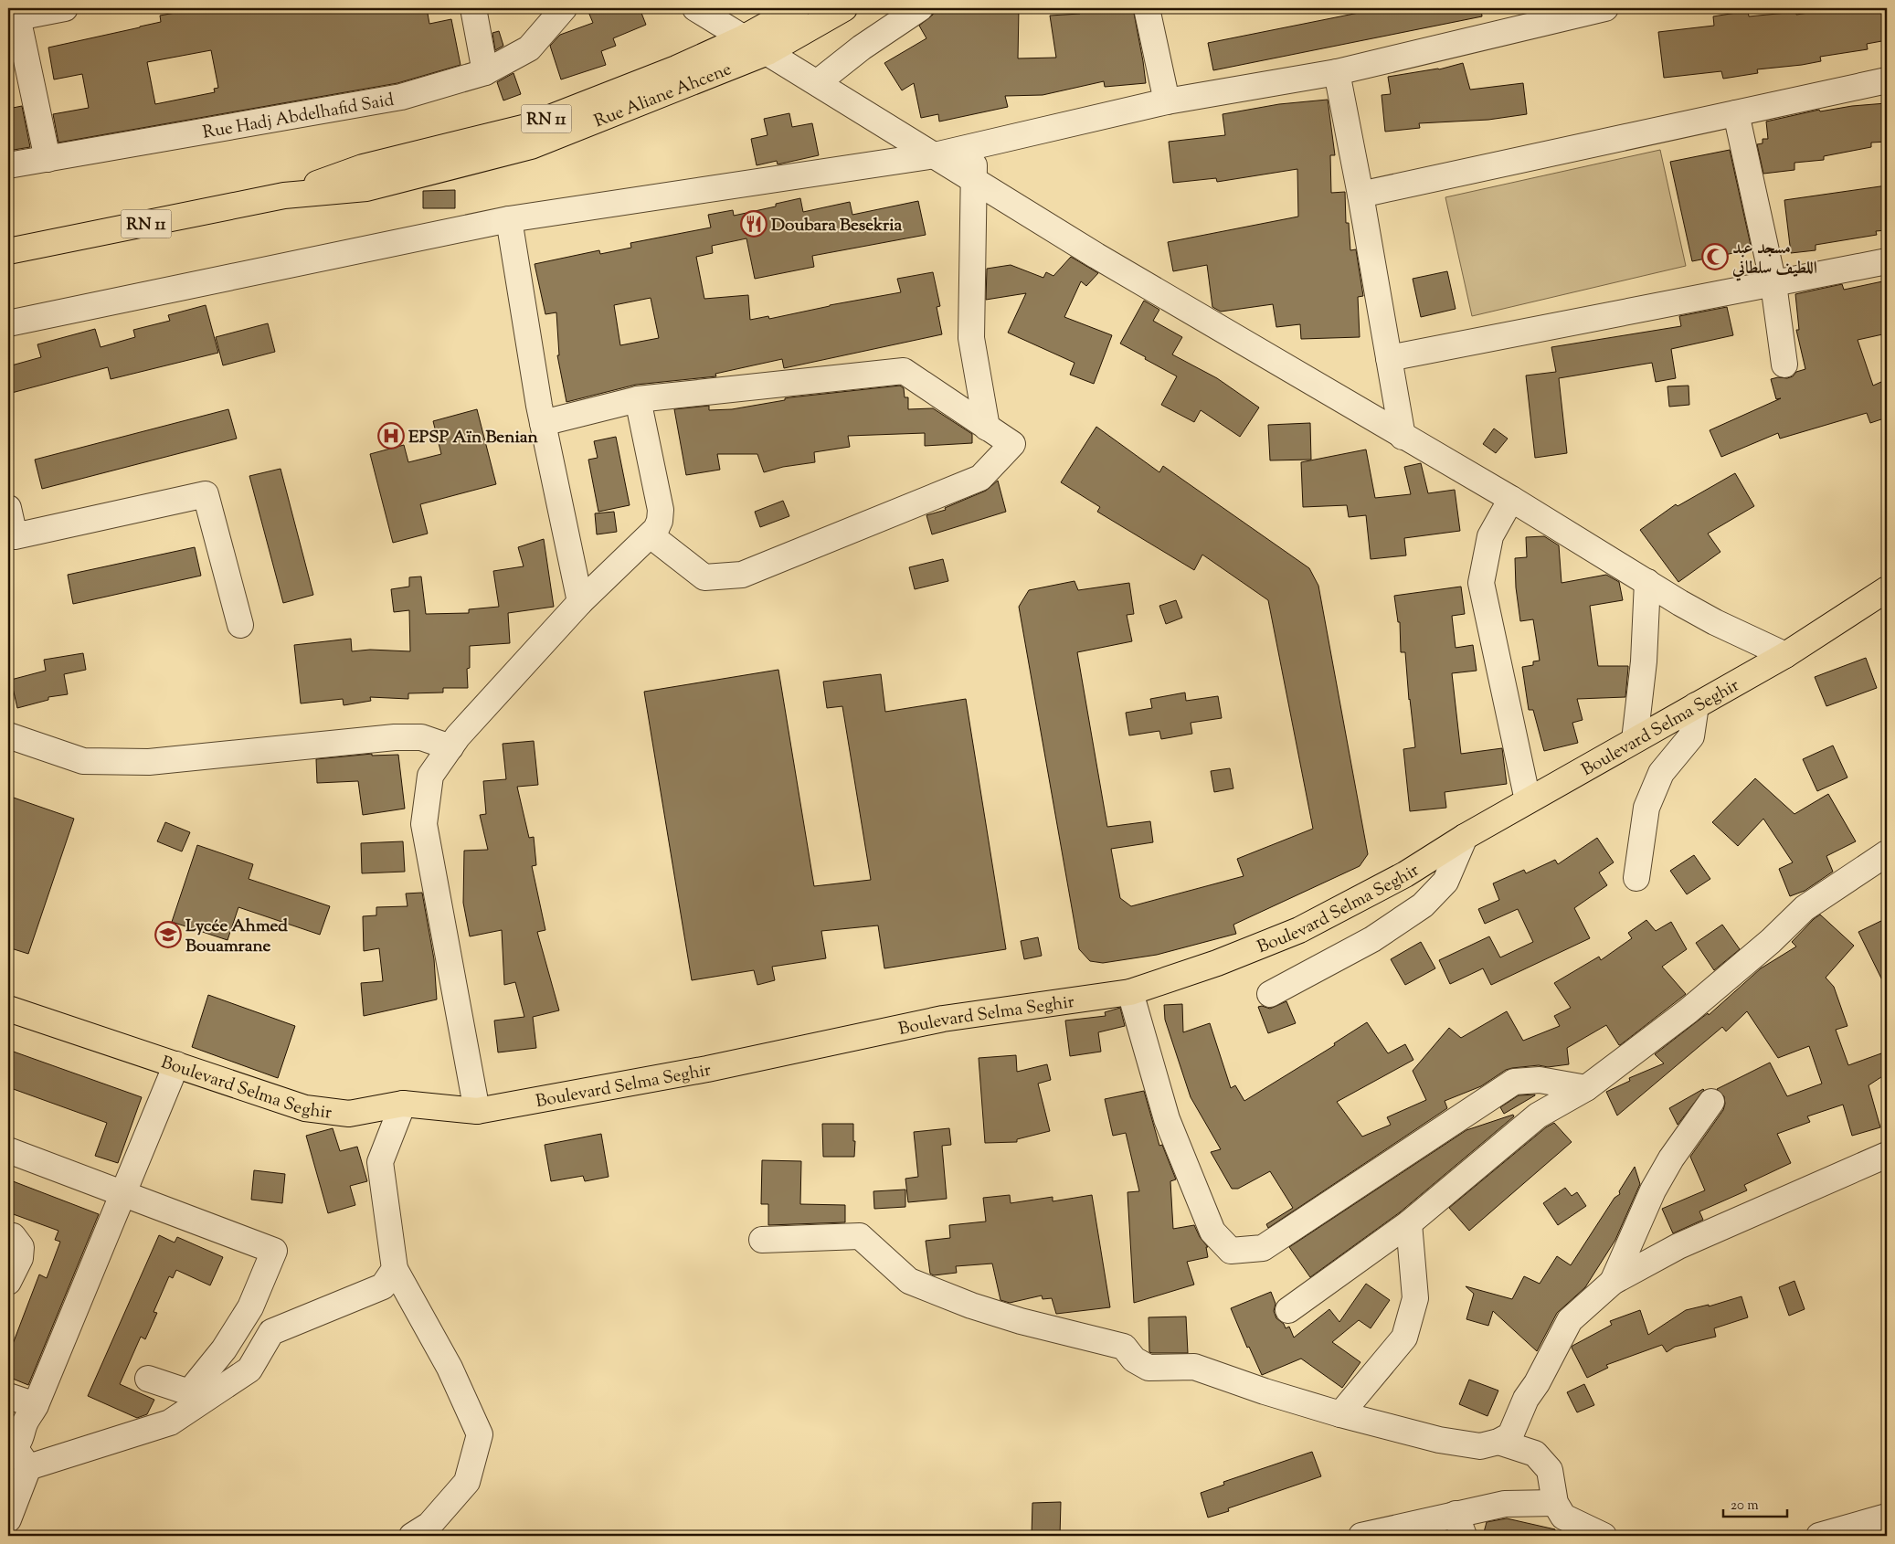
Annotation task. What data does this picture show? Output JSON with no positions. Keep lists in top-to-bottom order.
{
  "streets": {
    "main road": ["Rue Aliane Ahcene", "RN 11", "Boulevard Selma Seghir"],
    "street": ["Rue Hadj Abdelhafid Said"]
  },
  "places": {
    "restaurant": ["Doubara Besekria"],
    "mosque": ["مسجد عبد اللطيف سلطاني"],
    "hospital": ["EPSP Aïn Benian"],
    "school or university": ["Lycée Ahmed Bouamrane"]
  },
  "scale_bar": "20 m"
}
